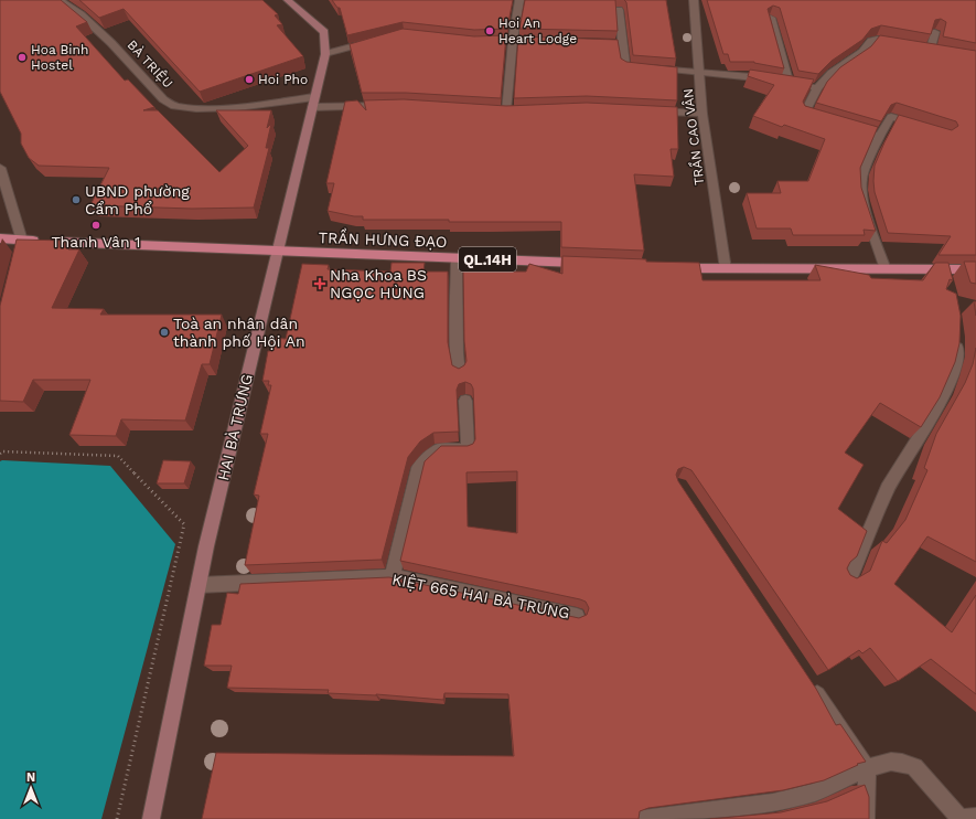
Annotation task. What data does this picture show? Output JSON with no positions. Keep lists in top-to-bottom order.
{
  "streets": {
    "main road": ["TRẦN HƯNG ĐẠO", "QL.14H"],
    "street": [
      "BÀ TRIỆU",
      "TRẦN CAO VÂN",
      "HAI BÀ TRƯNG",
      "KIỆT 665 HAI BÀ TRƯNG"
    ]
  },
  "crossings": [
    ["BÀ TRIỆU", "HAI BÀ TRƯNG"],
    ["TRẦN HƯNG ĐẠO", "HAI BÀ TRƯNG"],
    ["HAI BÀ TRƯNG", "KIỆT 665 HAI BÀ TRƯNG"]
  ],
  "places": {
    "other": [
      "Hoi An Heart Lodge",
      "Hoa Binh Hostel",
      "Hoi Pho",
      "UBND phường Cẩm Phổ",
      "Thanh Vân 1",
      "Toà an nhân dân thành phố Hội An"
    ],
    "health": ["Nha Khoa BS NGỌC HÙNG"]
  },
  "north": "top"
}
